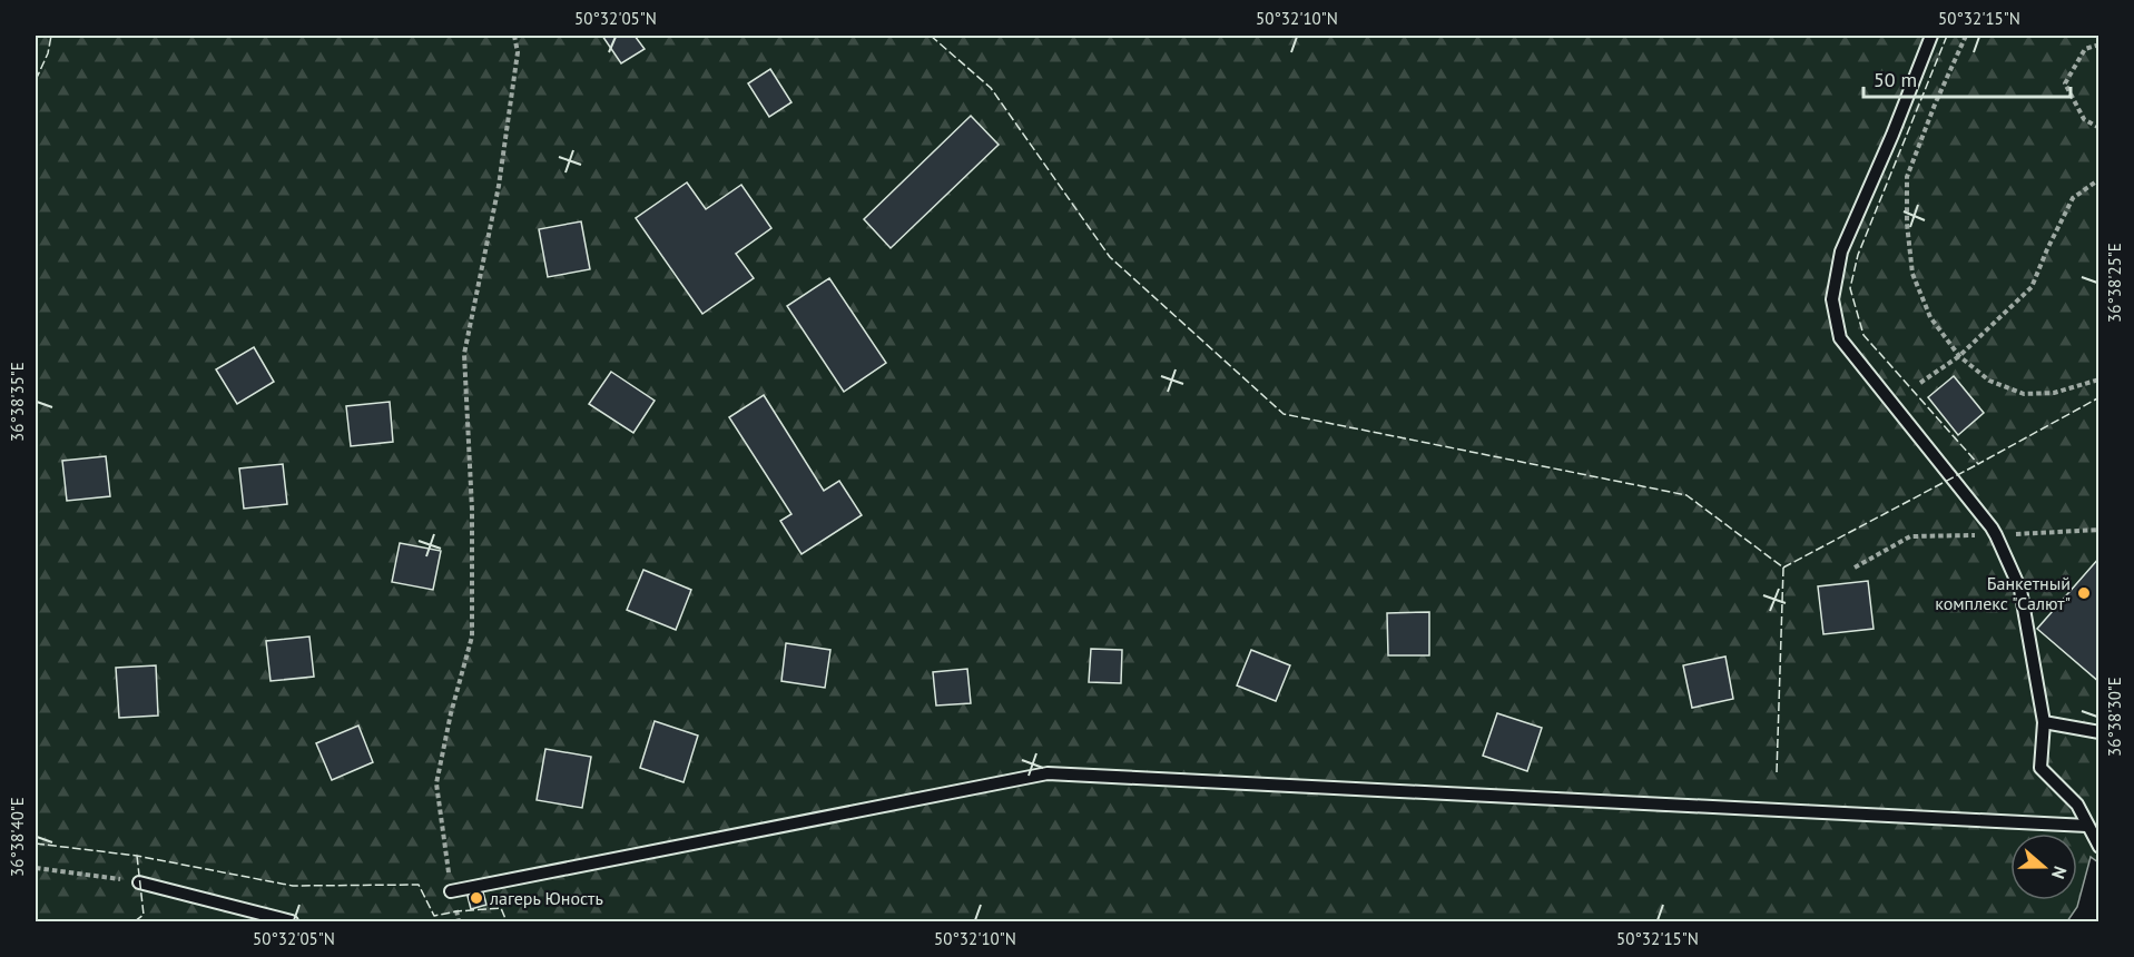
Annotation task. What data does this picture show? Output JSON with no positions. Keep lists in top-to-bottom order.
{
  "places": ["Банкетный комплекс \"Салют\"", "лагерь Юность"],
  "scale_bar": "50 m",
  "north": "right",
  "coordinates": [
    "50°32'05\"N",
    "50°32'10\"N",
    "50°32'15\"N",
    "36°38'25\"E",
    "36°38'35\"E",
    "36°38'30\"E",
    "36°38'40\"E"
  ]
}
